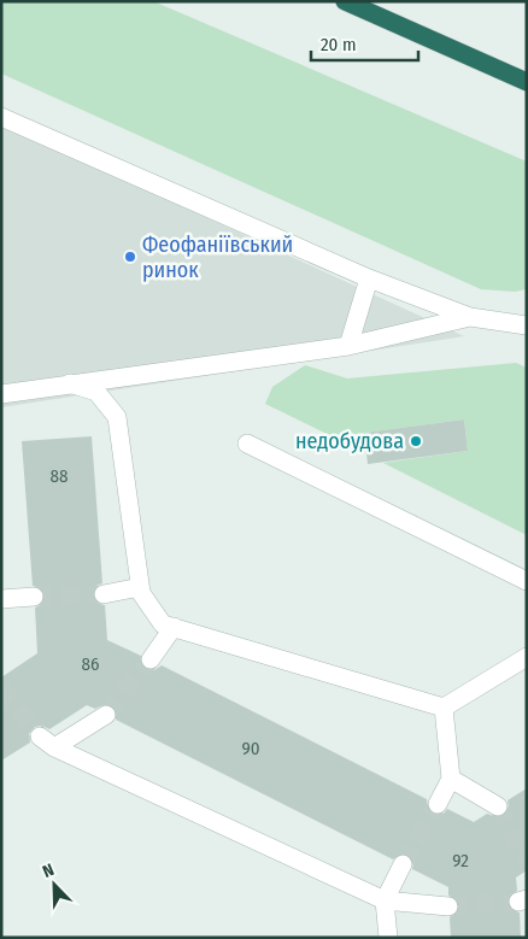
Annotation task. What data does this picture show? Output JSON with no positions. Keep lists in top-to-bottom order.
{
  "places": ["Феофаніївський ринок", "недобудова"],
  "house_numbers": [
    "88",
    "86",
    "90",
    "92"
  ],
  "scale_bar": "20 m",
  "north": "top left"
}
